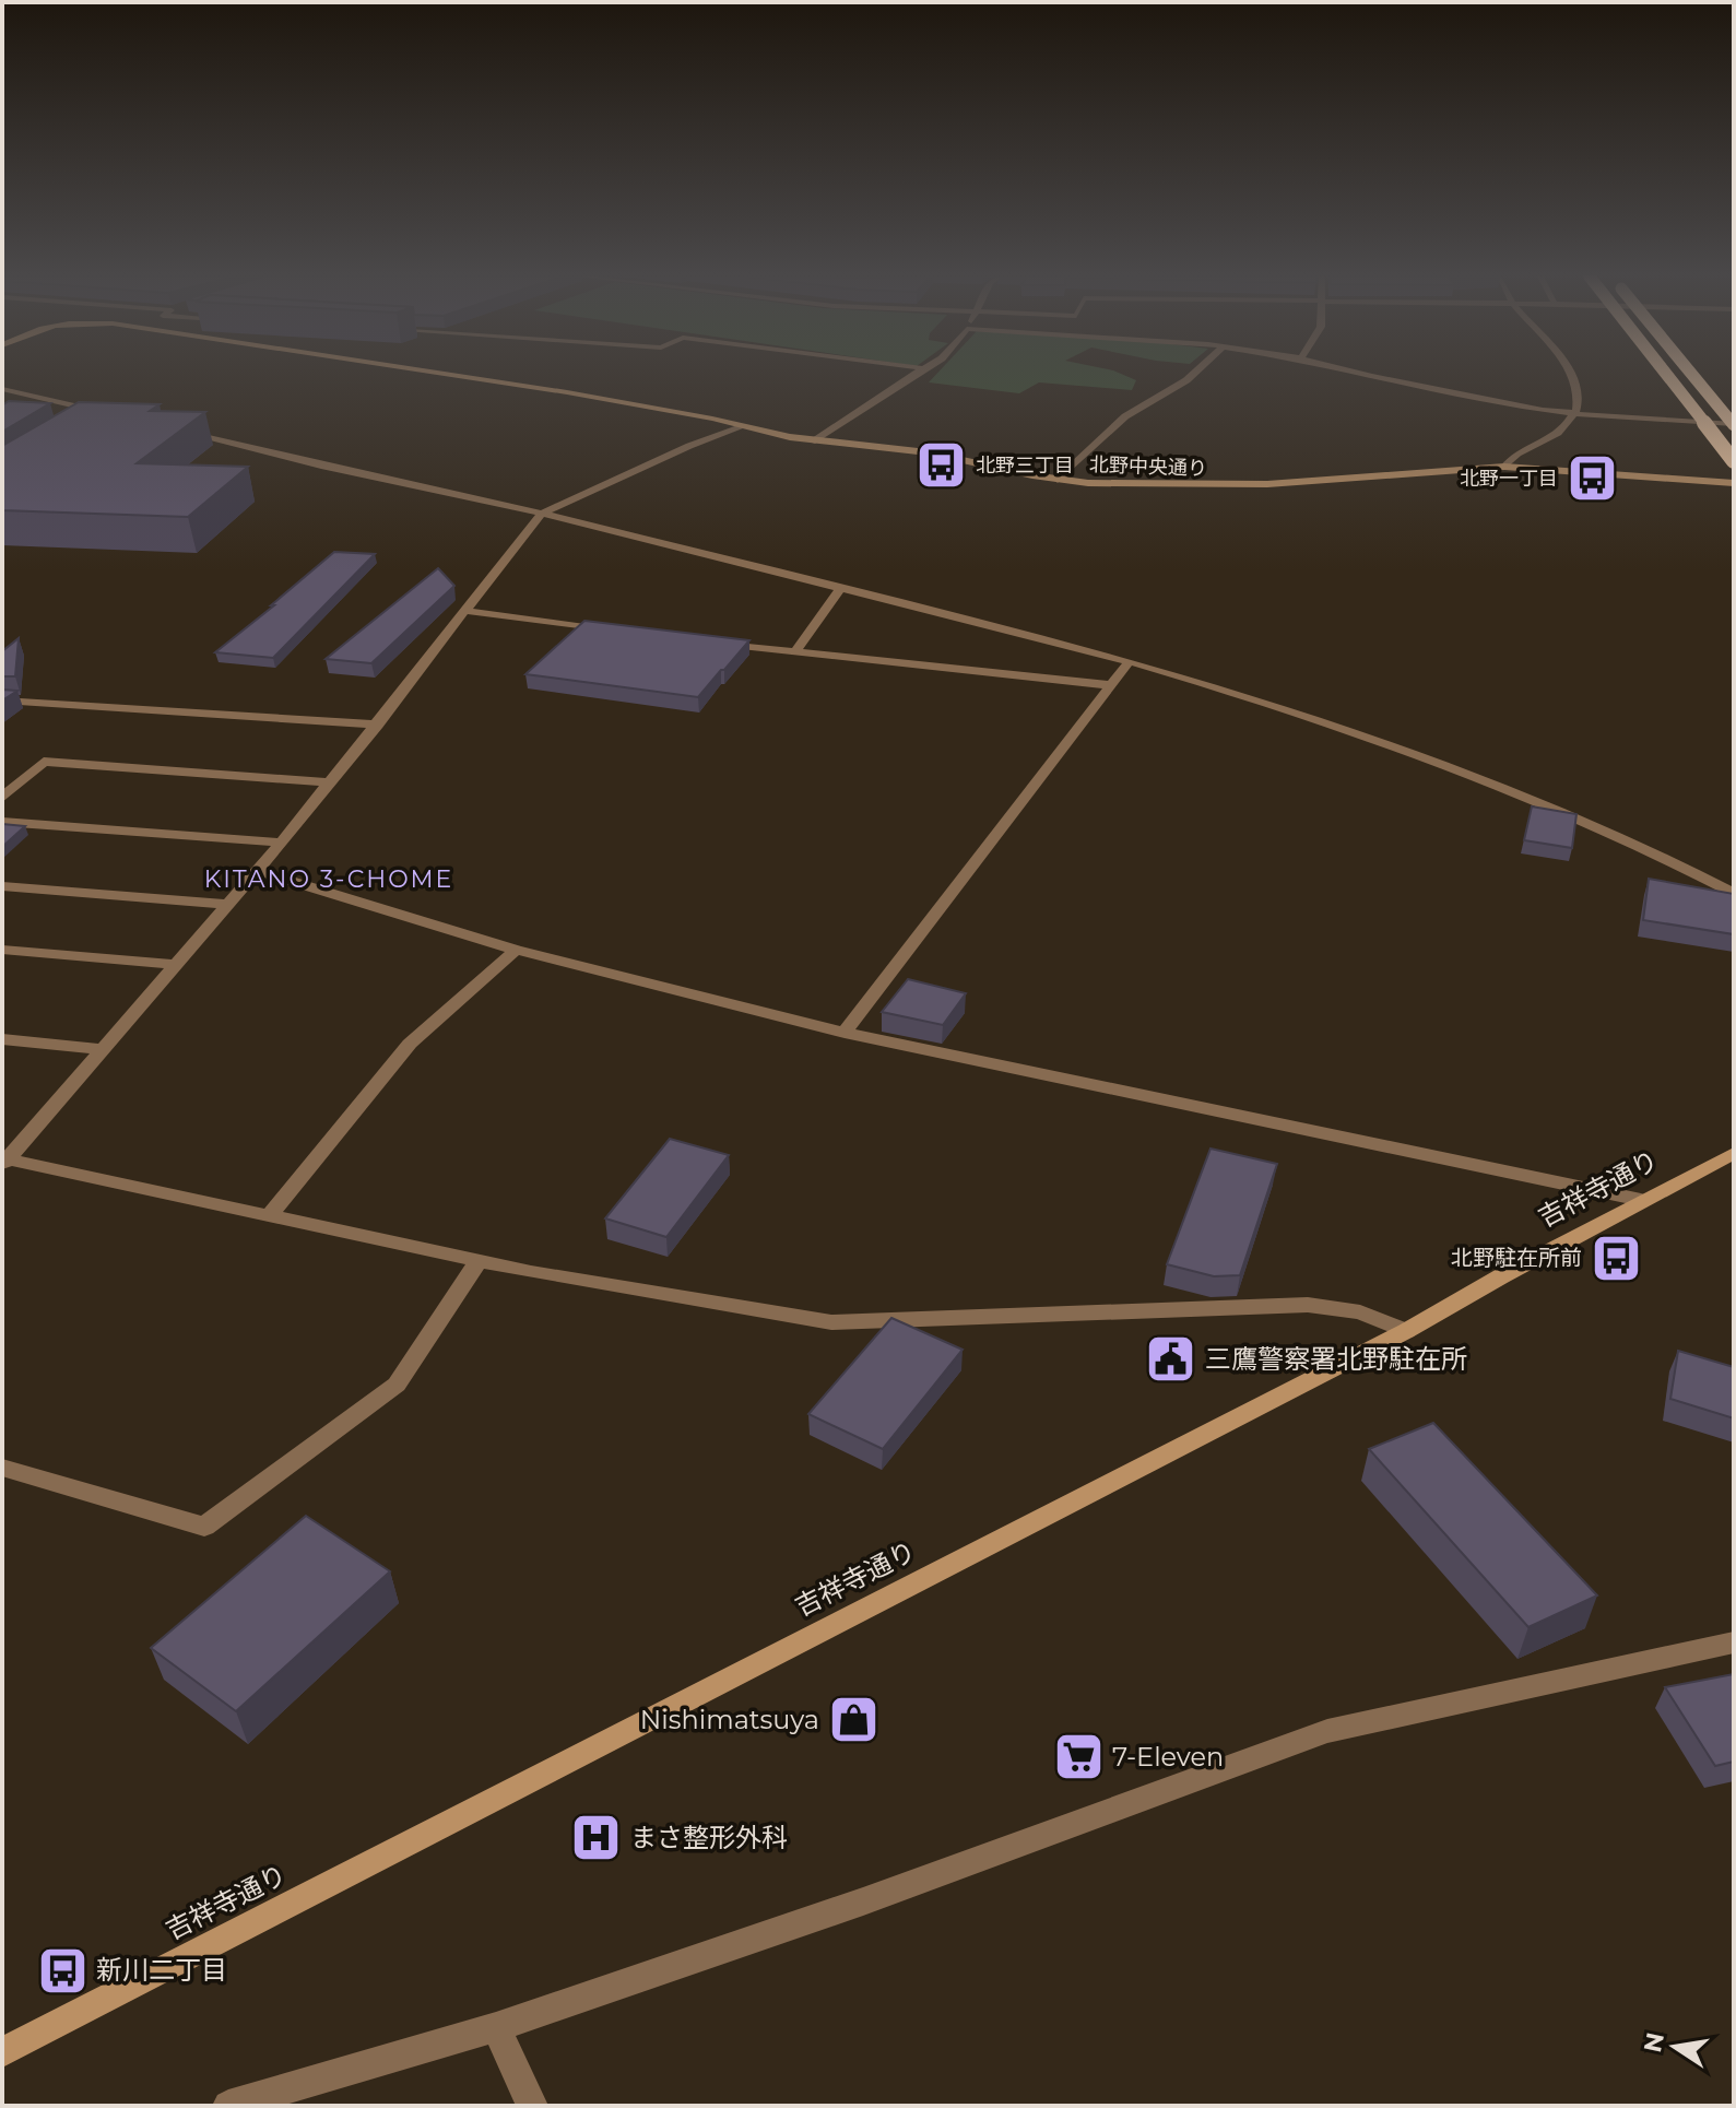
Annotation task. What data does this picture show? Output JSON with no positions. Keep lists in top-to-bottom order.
{
  "streets": {
    "street": ["北野中央通り", "吉祥寺通り"]
  },
  "districts": ["KITANO 3-CHOME"],
  "places": {
    "bus stop": [
      "北野三丁目",
      "北野一丁目",
      "北野駐在所前",
      "新川二丁目"
    ],
    "public building": ["三鷹警察署北野駐在所"],
    "shop": ["Nishimatsuya"],
    "supermarket": ["7-Eleven"],
    "hospital": ["まさ整形外科"]
  },
  "north": "left"
}
